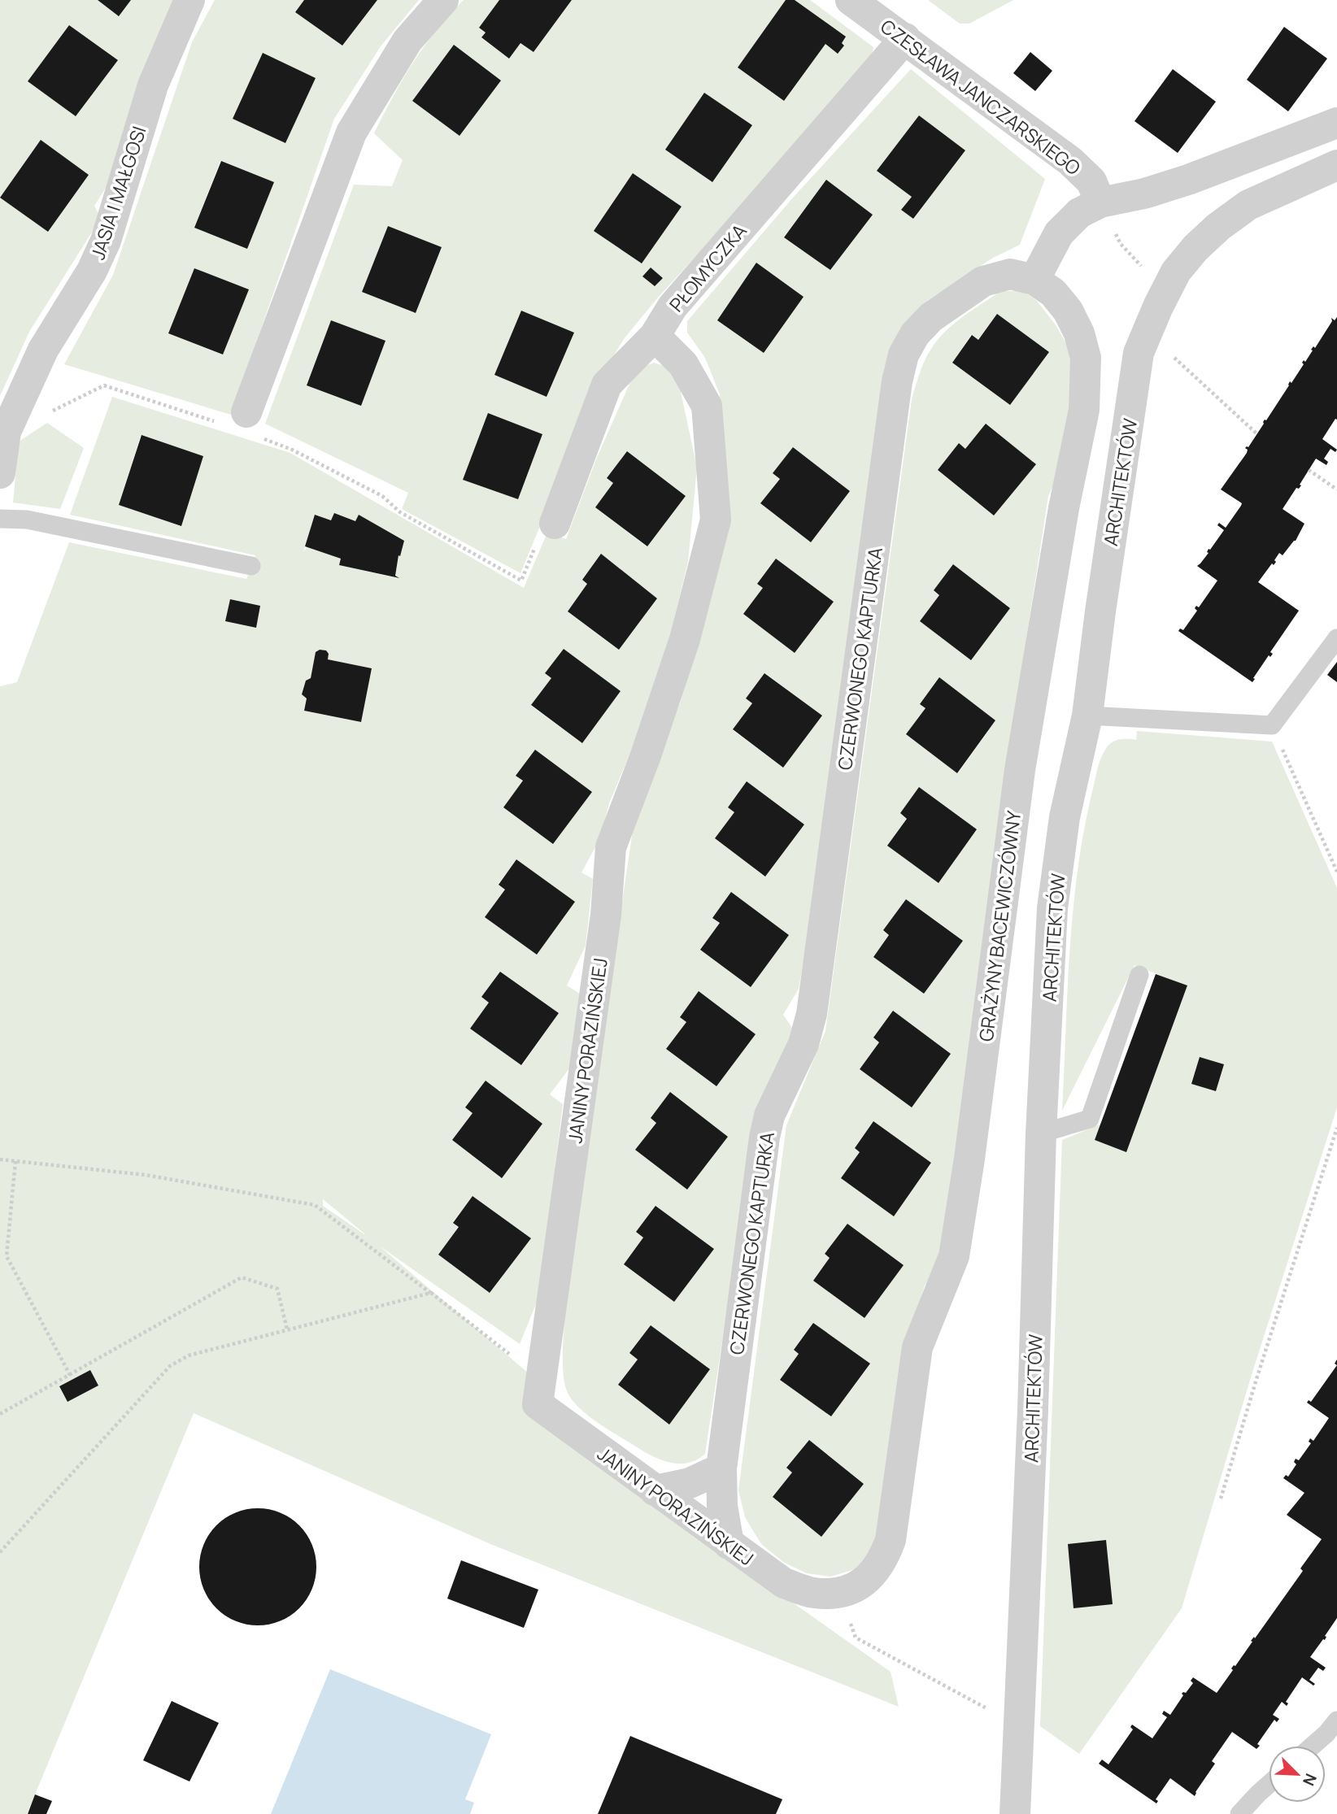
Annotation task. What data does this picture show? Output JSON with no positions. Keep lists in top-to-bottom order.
{
  "streets": {
    "street": [
      "CZESŁAWA JANCZARSKIEGO",
      "JASIA I MAŁGOSI",
      "PŁOMYCZKA",
      "ARCHITEKTÓW",
      "CZERWONEGO KAPTURKA",
      "GRAŻYNY BACEWICZÓWNY",
      "JANINY PORAZIŃSKIEJ"
    ]
  },
  "crossings": [
    ["CZESŁAWA JANCZARSKIEGO", "PŁOMYCZKA"],
    ["PŁOMYCZKA", "JANINY PORAZIŃSKIEJ"],
    ["CZERWONEGO KAPTURKA", "GRAŻYNY BACEWICZÓWNY"],
    ["CZERWONEGO KAPTURKA", "JANINY PORAZIŃSKIEJ"],
    ["GRAŻYNY BACEWICZÓWNY", "JANINY PORAZIŃSKIEJ"]
  ],
  "north": "bottom right"
}
